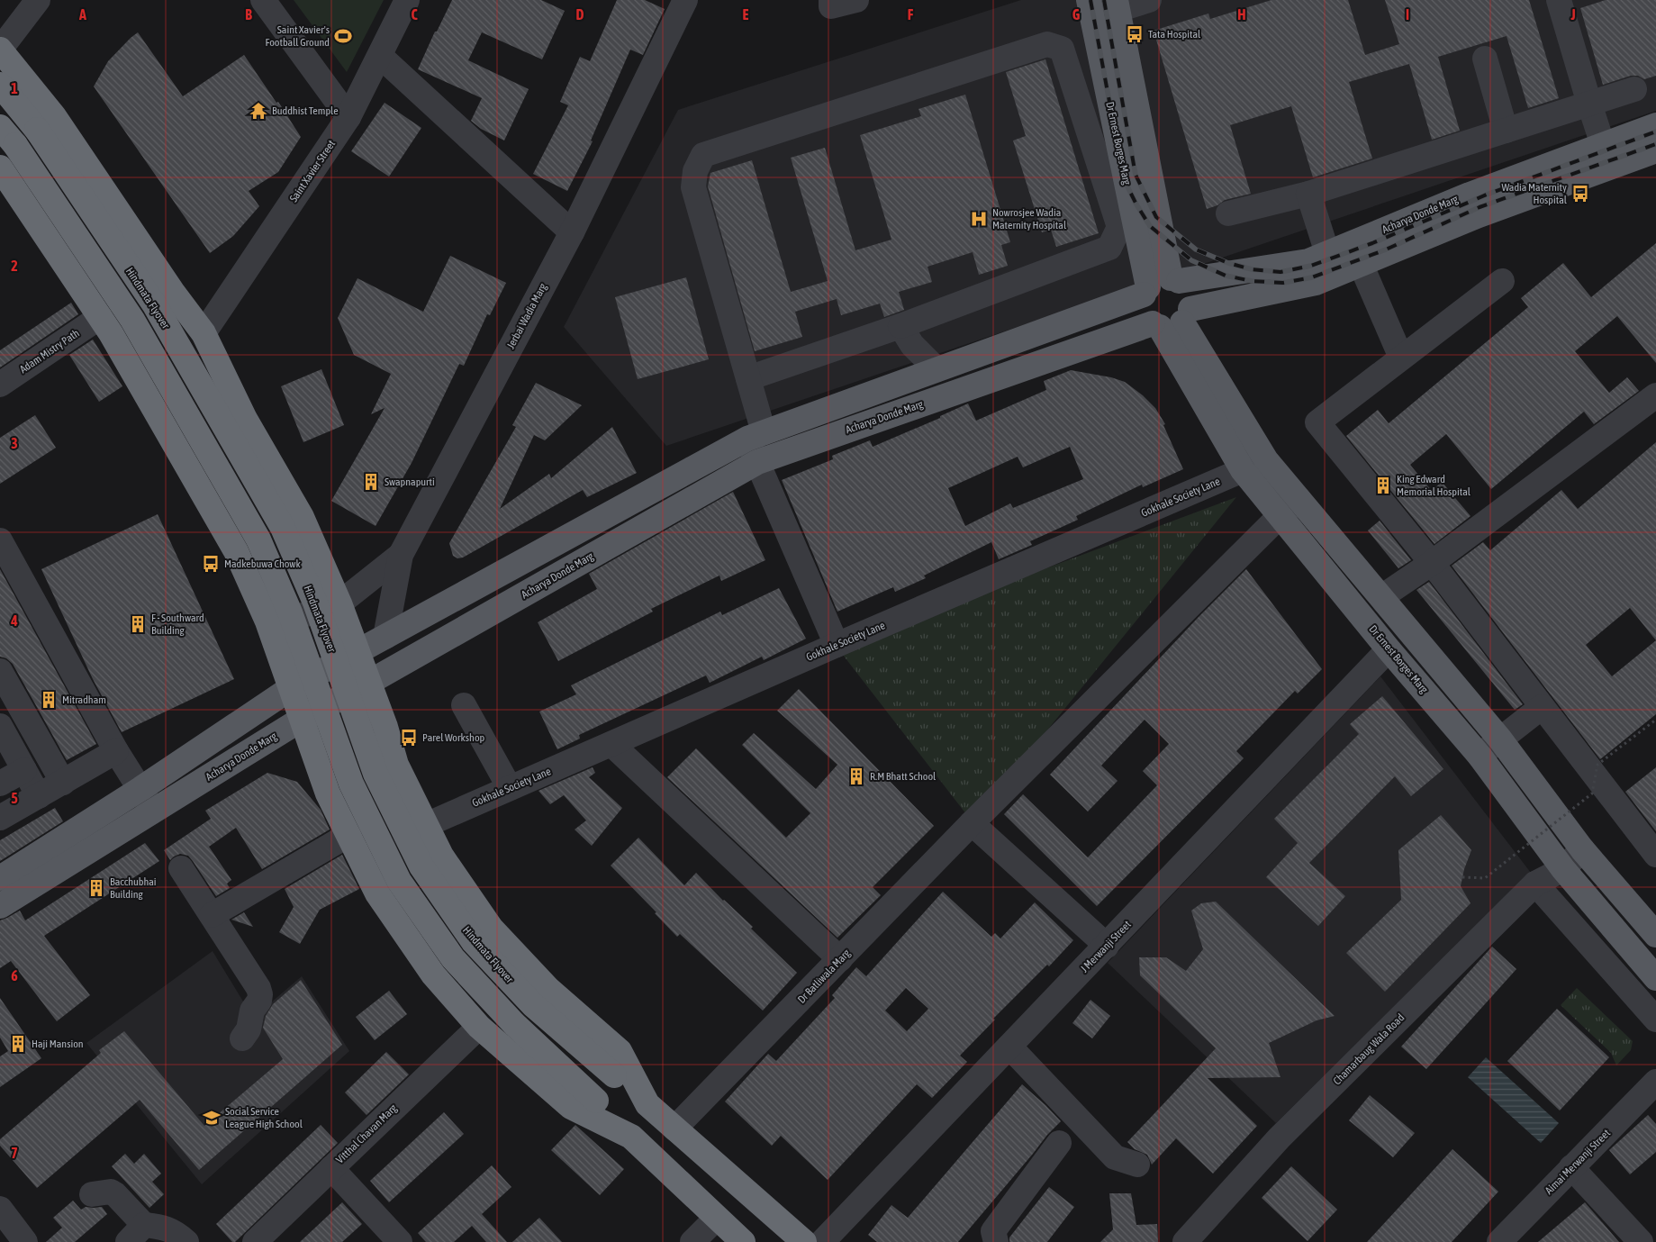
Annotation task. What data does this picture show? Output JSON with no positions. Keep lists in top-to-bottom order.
{
  "streets": {
    "highway": ["Hindmata Flyover"],
    "main road": ["Dr Ernest Borges Marg", "Acharya Donde Marg"],
    "street": [
      "Saint Xavier Street",
      "Jerbai Wadia Marg",
      "Adam Mistry Path",
      "Gokhale Society Lane",
      "J Merwanji Street",
      "Dr Batliwala Marg",
      "Chamarbaug Wala Road",
      "Vitthal Chavan Marg",
      "Aimai Merwanji Street"
    ]
  },
  "crossings": [
    ["Dr Ernest Borges Marg", "Acharya Donde Marg"],
    ["Dr Ernest Borges Marg", "Gokhale Society Lane"],
    ["Dr Ernest Borges Marg", "J Merwanji Street"],
    ["Dr Ernest Borges Marg", "Dr Batliwala Marg"],
    ["Dr Ernest Borges Marg", "Chamarbaug Wala Road"],
    ["Hindmata Flyover", "Dr Batliwala Marg"]
  ],
  "places": {
    "bus stop": [
      "Tata Hospital",
      "Wadia Maternity Hospital",
      "Madkebuwa Chowk",
      "Parel Workshop"
    ],
    "sports": ["Saint Xavier's Football Ground"],
    "temple": ["Buddhist Temple"],
    "hospital": ["Nowrosjee Wadia Maternity Hospital"],
    "building": [
      "Swapnapurti",
      "King Edward Memorial Hospital",
      "F - Southward Building",
      "Mitradham",
      "R.M Bhatt School",
      "Bacchubhai Building",
      "Haji Mansion"
    ],
    "school or university": ["Social Service League High School"]
  },
  "grid": {
    "columns": [
      "A",
      "B",
      "C",
      "D",
      "E",
      "F",
      "G",
      "H",
      "I",
      "J"
    ],
    "rows": [
      "1",
      "2",
      "3",
      "4",
      "5",
      "6",
      "7"
    ]
  }
}
